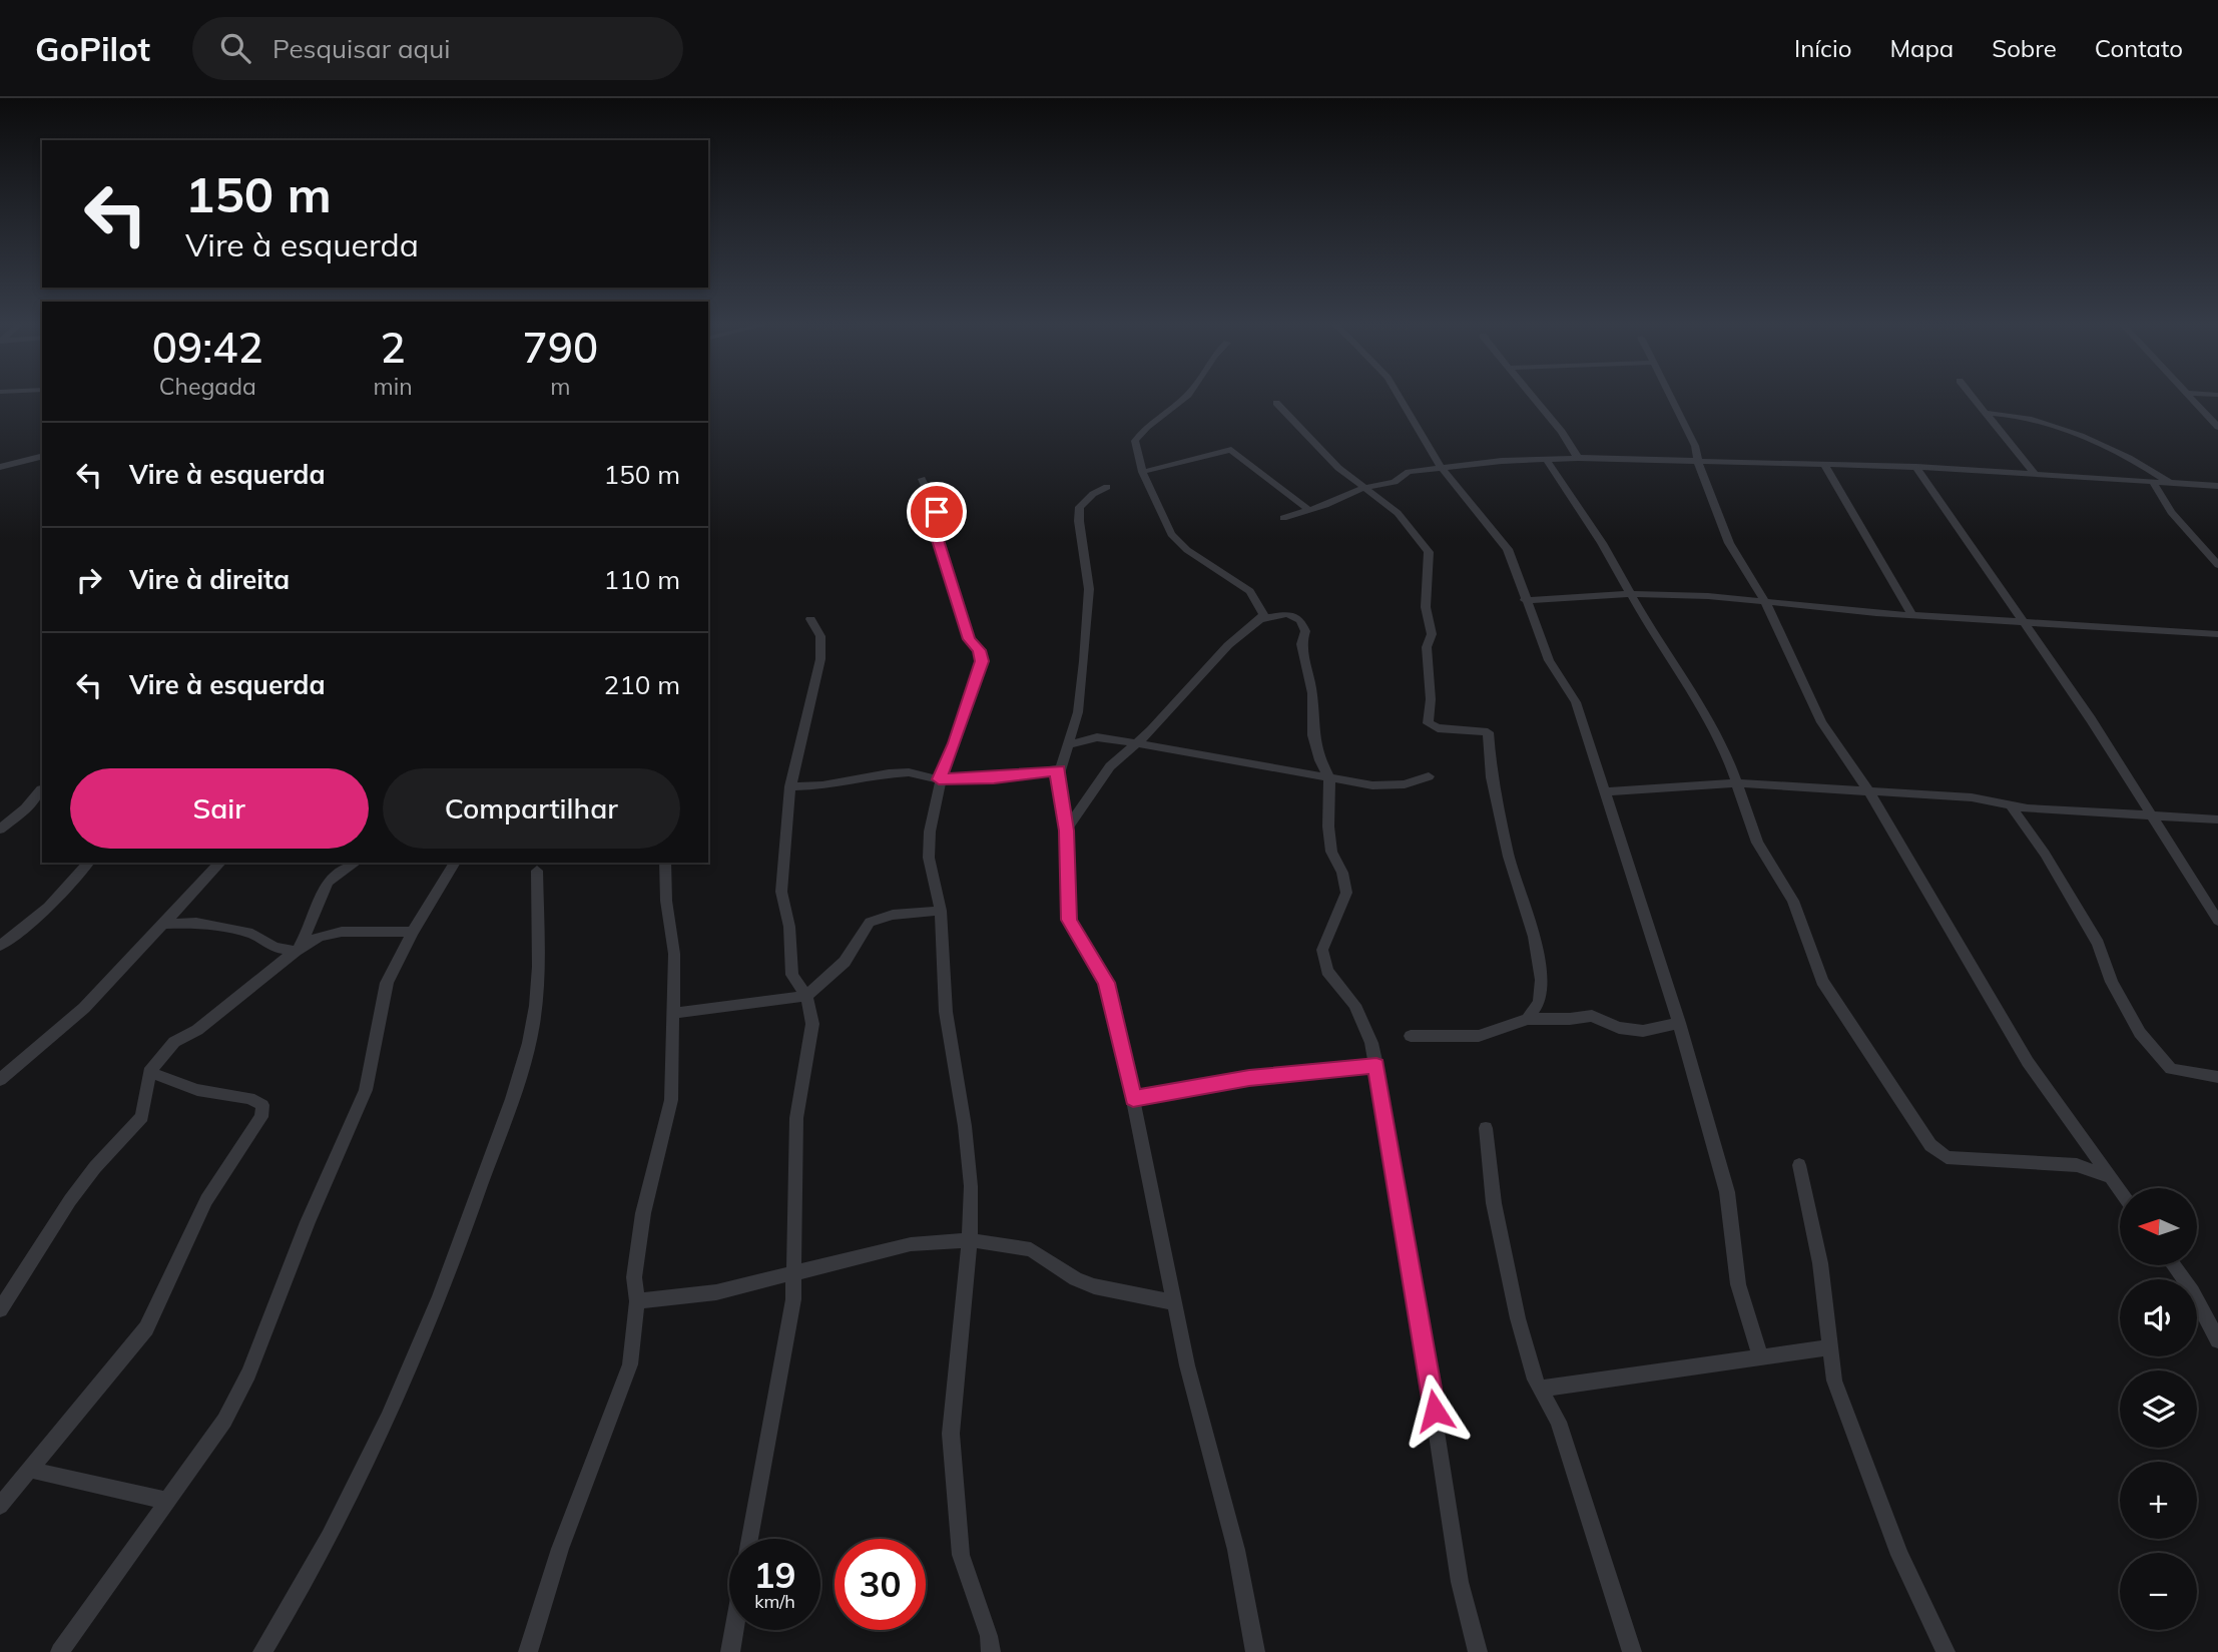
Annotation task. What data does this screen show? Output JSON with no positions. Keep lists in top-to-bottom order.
{
  "north": "left",
  "page": {
    "header": "GoPilot",
    "search": "Pesquisar aqui",
    "nav": [
      "Início",
      "Mapa",
      "Sobre",
      "Contato"
    ],
    "turn": ["150 m", "Vire à esquerda"],
    "eta": [
      "09:42",
      "Chegada",
      "2",
      "min",
      "790",
      "m"
    ],
    "list": [
      {
        "name": "Vire à esquerda",
        "value": "150 m"
      },
      {
        "name": "Vire à direita",
        "value": "110 m"
      },
      {
        "name": "Vire à esquerda",
        "value": "210 m"
      }
    ],
    "buttons": ["Sair", "Compartilhar"],
    "map_buttons": ["+", "−"],
    "speed": "19 km/h",
    "limit": "30"
  }
}
